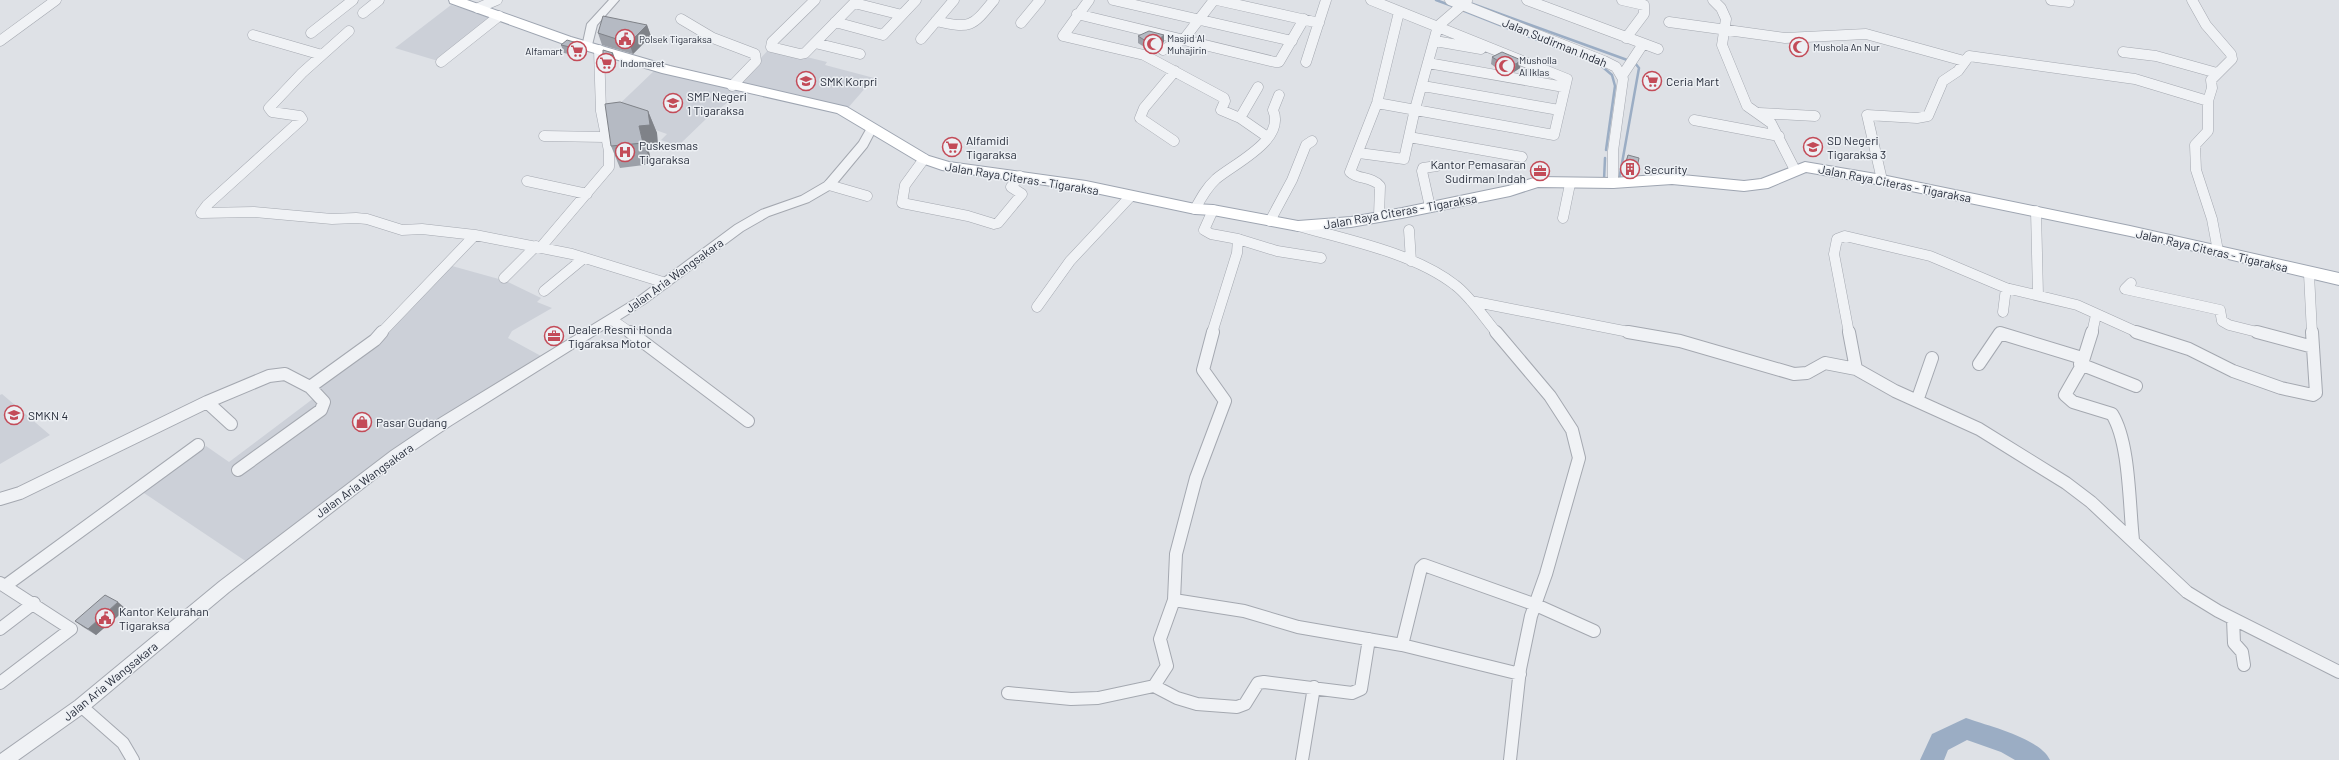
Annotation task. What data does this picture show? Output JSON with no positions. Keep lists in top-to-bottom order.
{
  "streets": {
    "main road": ["Jalan Raya Citeras - Tigaraksa"],
    "street": ["Jalan Sudirman Indah", "Jalan Aria Wangsakara"]
  },
  "crossings": [
    ["Jalan Raya Citeras - Tigaraksa", "Jalan Aria Wangsakara"]
  ],
  "places": {
    "public building": ["Polsek Tigaraksa", "Kantor Kelurahan Tigaraksa"],
    "mosque": ["Masjid Al Muhajirin", "Mushola An Nur", "Musholla Al Iklas"],
    "supermarket": [
      "Alfamart",
      "Indomaret",
      "Ceria Mart",
      "Alfamidi Tigaraksa"
    ],
    "school or university": [
      "SMK Korpri",
      "SMP Negeri 1 Tigaraksa",
      "SD Negeri Tigaraksa 3",
      "SMKN 4"
    ],
    "hospital": ["Puskesmas Tigaraksa"],
    "building": ["Security"],
    "office": ["Kantor Pemasaran Sudirman Indah", "Dealer Resmi Honda Tigaraksa Motor"],
    "shop": ["Pasar Gudang"]
  }
}
